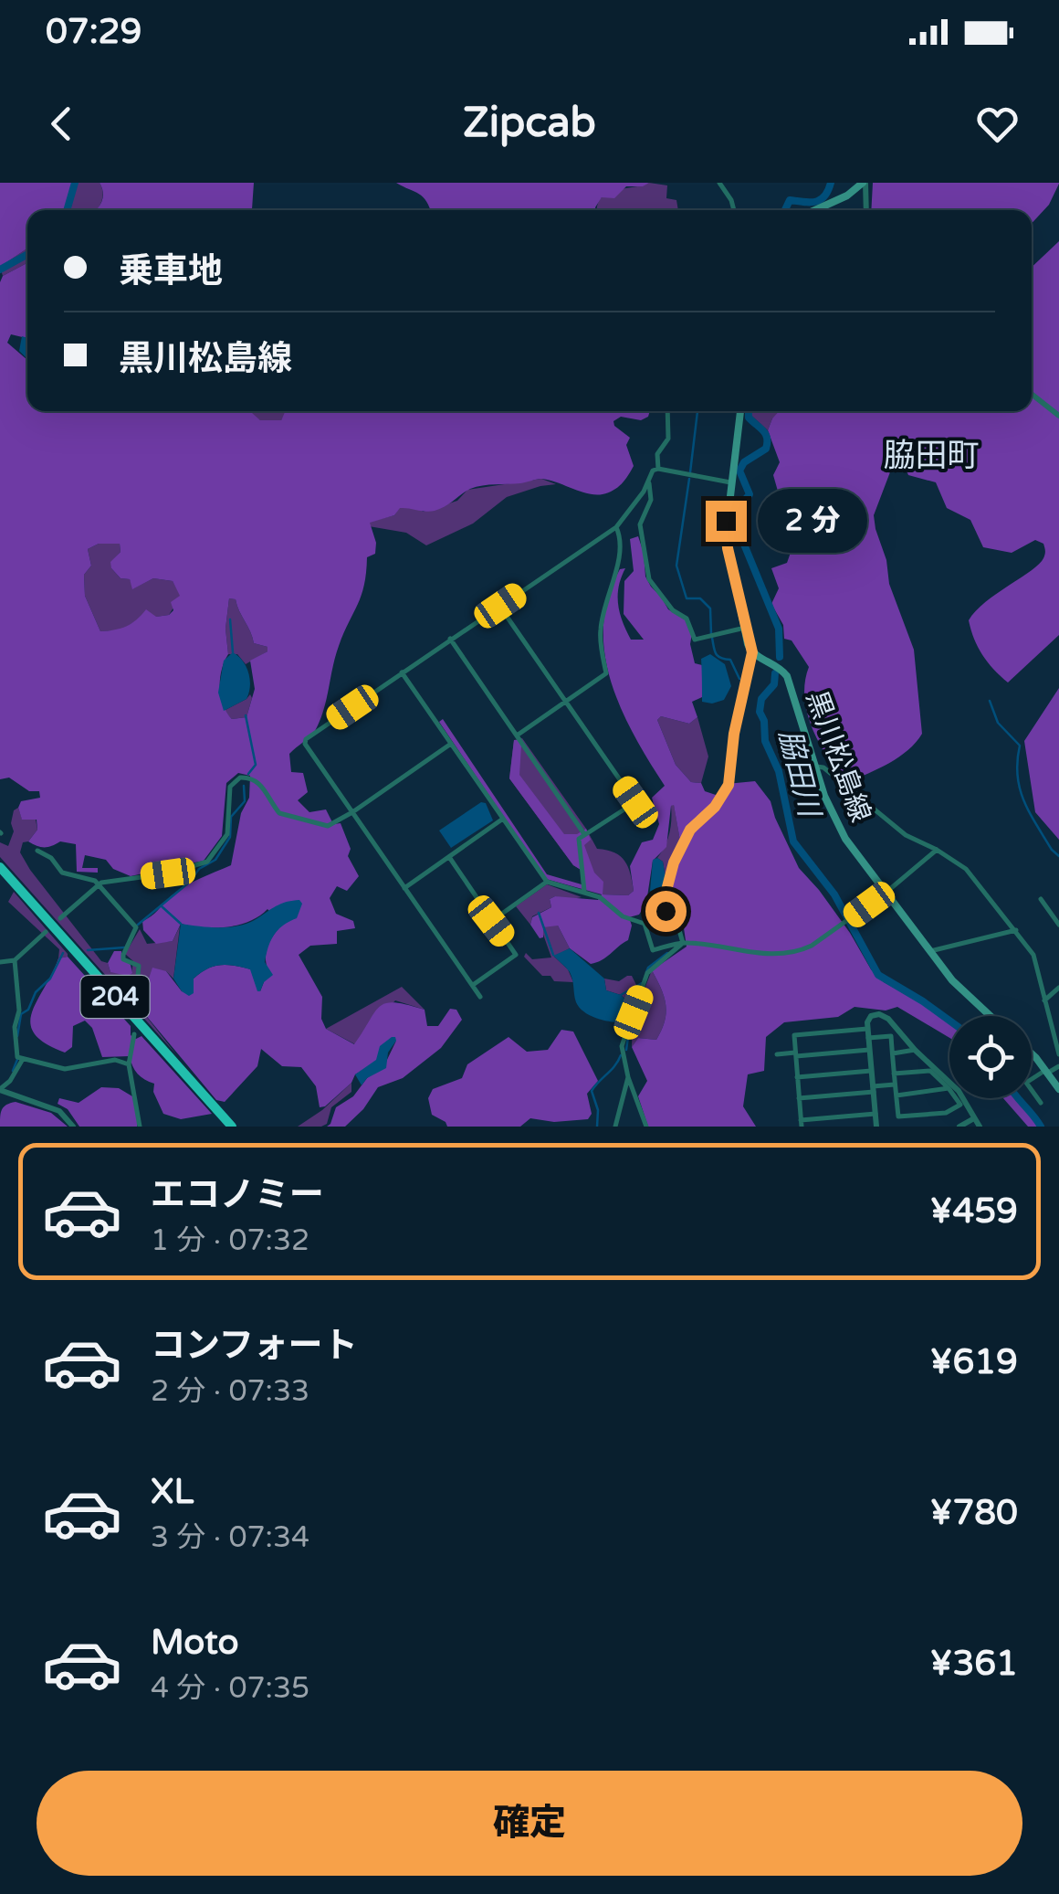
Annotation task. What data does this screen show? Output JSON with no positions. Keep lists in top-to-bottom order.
{
  "streets": {
    "highway": ["204"],
    "main road": ["黒川松島線"]
  },
  "districts": ["脇田町"],
  "water": ["脇田川"],
  "page": {
    "status": "07:29",
    "header": "Zipcab",
    "banner": ["乗車地", "黒川松島線"],
    "bubble": "2 分",
    "list": [
      {
        "name": "エコノミー",
        "note": "1 分 · 07:32",
        "value": "¥459"
      },
      {
        "name": "コンフォート",
        "note": "2 分 · 07:33",
        "value": "¥619"
      },
      {
        "name": "XL",
        "note": "3 分 · 07:34",
        "value": "¥780"
      },
      {
        "name": "Moto",
        "note": "4 分 · 07:35",
        "value": "¥361"
      }
    ],
    "buttons": "確定"
  }
}
